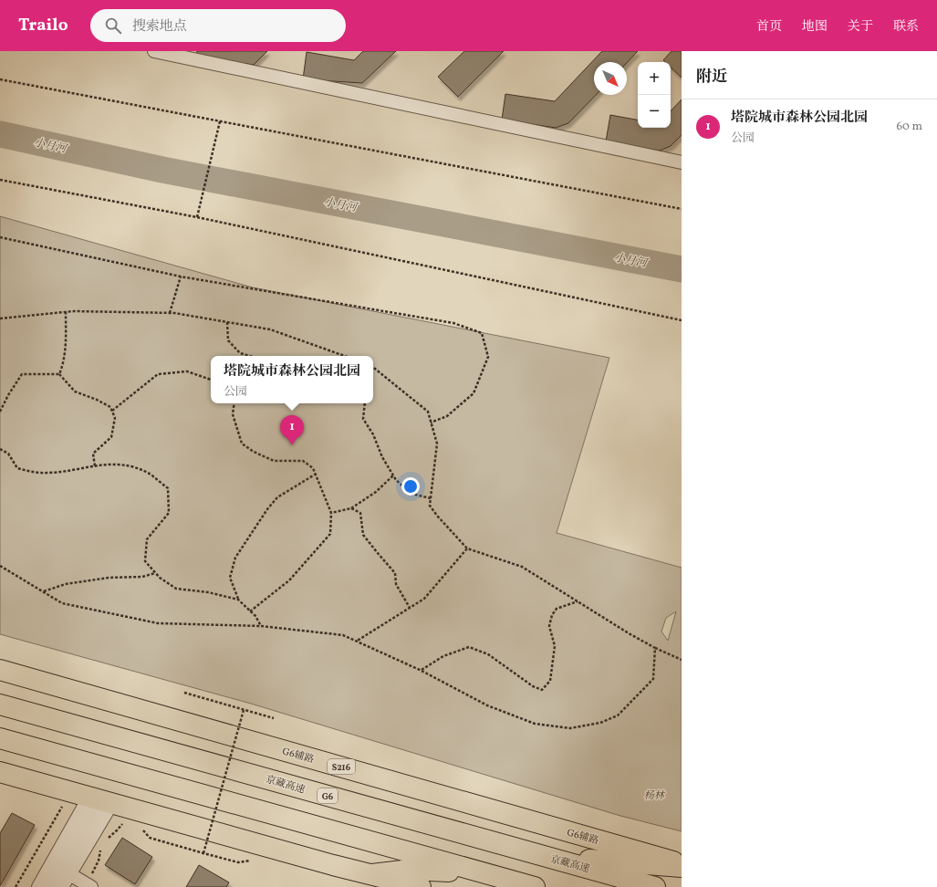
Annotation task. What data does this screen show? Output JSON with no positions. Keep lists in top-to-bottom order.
{
  "streets": {
    "main road": [
      "G6辅路",
      "S216",
      "京藏高速",
      "G6"
    ]
  },
  "water": ["小月河"],
  "parks": ["杨林"],
  "north": "bottom right",
  "page": {
    "header": "Trailo",
    "search": "搜索地点",
    "nav": [
      "首页",
      "地图",
      "关于",
      "联系"
    ],
    "heading": "附近",
    "map_buttons": ["+", "−"],
    "list": [
      {
        "mark": "1",
        "name": "塔院城市森林公园北园",
        "note": "公园",
        "value": "60 m"
      }
    ],
    "popup": ["塔院城市森林公园北园", "公园"],
    "pins": "1"
  }
}
